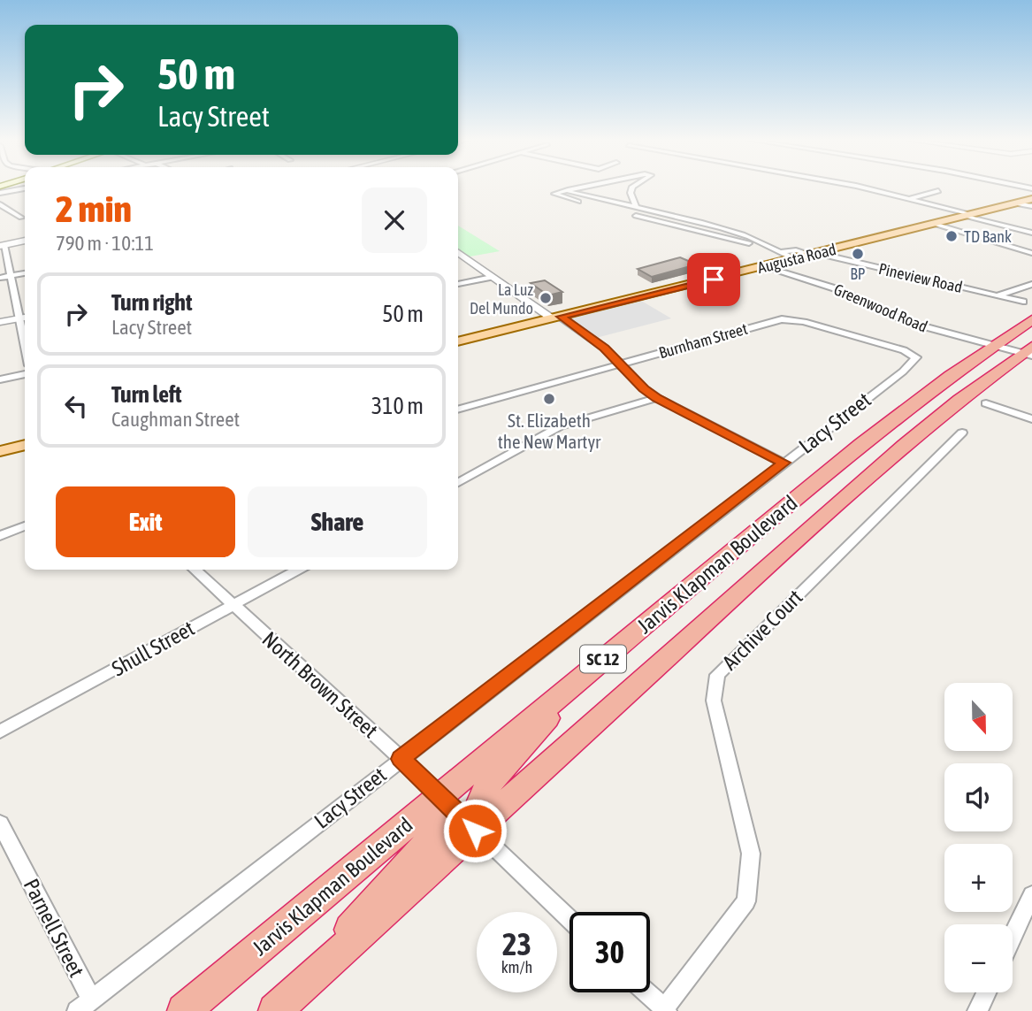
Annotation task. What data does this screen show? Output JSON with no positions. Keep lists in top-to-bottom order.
{
  "streets": {
    "highway": ["Jarvis Klapman Boulevard", "SC 12"],
    "main road": ["Augusta Road"],
    "street": [
      "Pineview Road",
      "Greenwood Road",
      "Burnham Street",
      "Lacy Street",
      "Archive Court",
      "Shull Street",
      "North Brown Street",
      "Parnell Street"
    ]
  },
  "crossings": [
    ["Augusta Road", "Pineview Road"],
    ["Augusta Road", "Greenwood Road"],
    ["Pineview Road", "Jarvis Klapman Boulevard"],
    ["Greenwood Road", "Jarvis Klapman Boulevard"],
    ["Burnham Street", "Lacy Street"],
    ["Lacy Street", "North Brown Street"],
    ["Lacy Street", "Parnell Street"],
    ["Jarvis Klapman Boulevard", "North Brown Street"],
    ["Shull Street", "North Brown Street"]
  ],
  "places": [
    "TD Bank",
    "BP",
    "La Luz Del Mundo",
    "St. Elizabeth the New Martyr"
  ],
  "north": "bottom",
  "page": {
    "turn": ["50 m", "Lacy Street"],
    "heading": ["2 min", "790 m · 10:11"],
    "list": [
      {
        "name": "Turn right",
        "note": "Lacy Street",
        "value": "50 m"
      },
      {
        "name": "Turn left",
        "note": "Caughman Street",
        "value": "310 m"
      }
    ],
    "buttons": ["Exit", "Share"],
    "map_buttons": ["+", "−"],
    "speed": "23 km/h",
    "limit": "30"
  }
}
